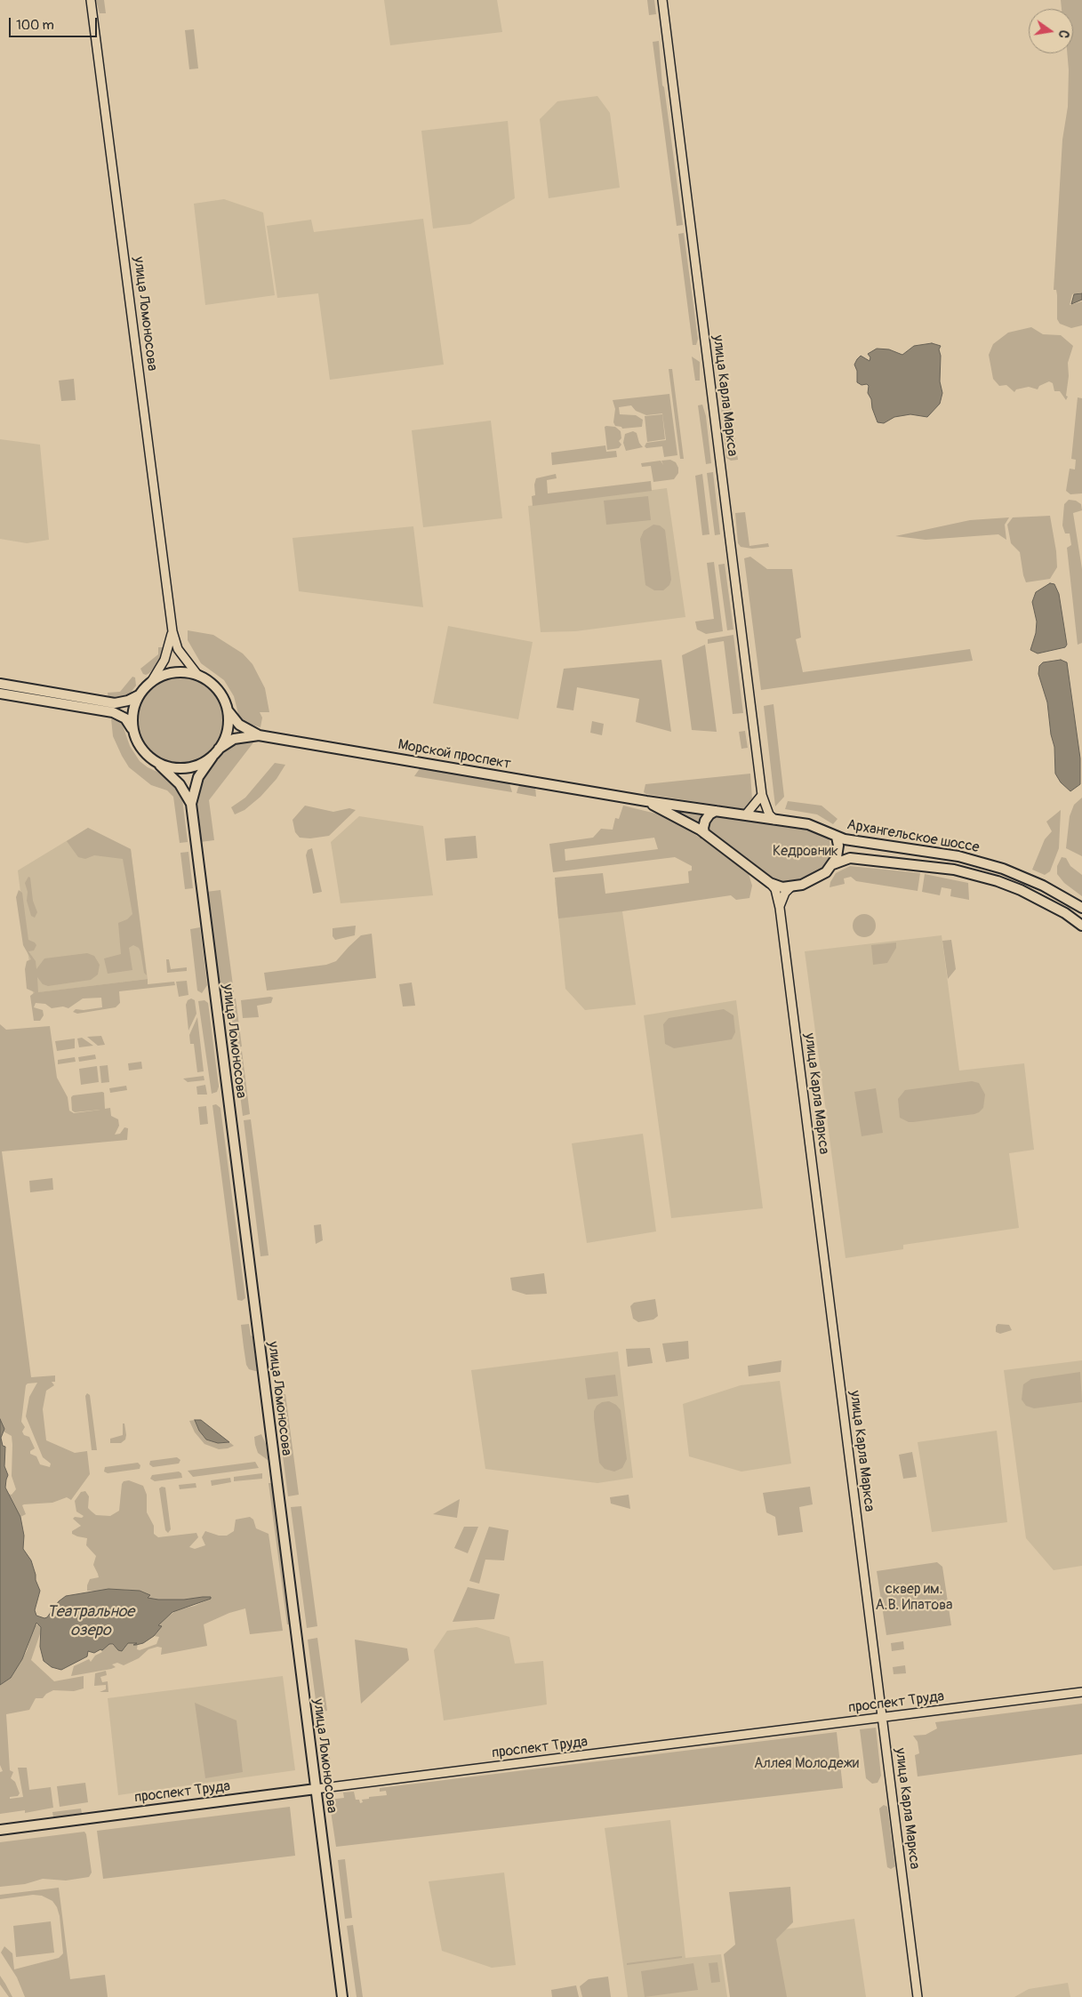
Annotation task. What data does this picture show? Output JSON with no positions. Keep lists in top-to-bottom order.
{
  "streets": {
    "main road": [
      "улица Ломоносова",
      "Морской проспект",
      "Архангельское шоссе",
      "проспект Труда"
    ],
    "street": ["улица Карла Маркса"]
  },
  "crossings": [
    ["улица Ломоносова", "проспект Труда"],
    ["улица Карла Маркса", "Архангельское шоссе"],
    ["улица Карла Маркса", "проспект Труда"],
    ["Морской проспект", "Архангельское шоссе"]
  ],
  "water": ["Театральное озеро"],
  "parks": ["Кедровник", "сквер им. А.В. Ипатова", "Аллея Молодежи"],
  "scale_bar": "100 m",
  "north": "right"
}
